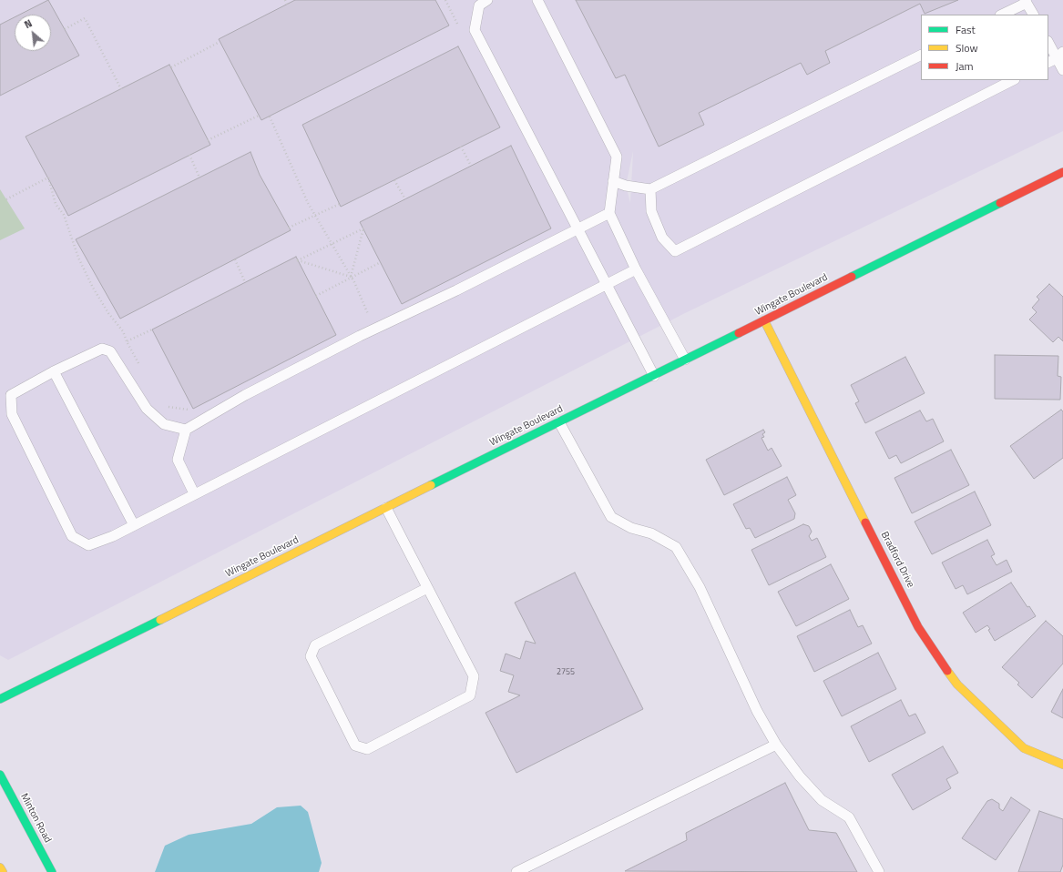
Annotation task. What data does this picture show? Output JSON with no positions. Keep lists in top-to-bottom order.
{
  "streets": {
    "street": ["Wingate Boulevard", "Bradford Drive", "Minton Road"]
  },
  "crossings": [
    ["Wingate Boulevard", "Bradford Drive"]
  ],
  "house_numbers": ["2755"],
  "legend": ["Fast", "Slow", "Jam"],
  "north": "top left"
}
